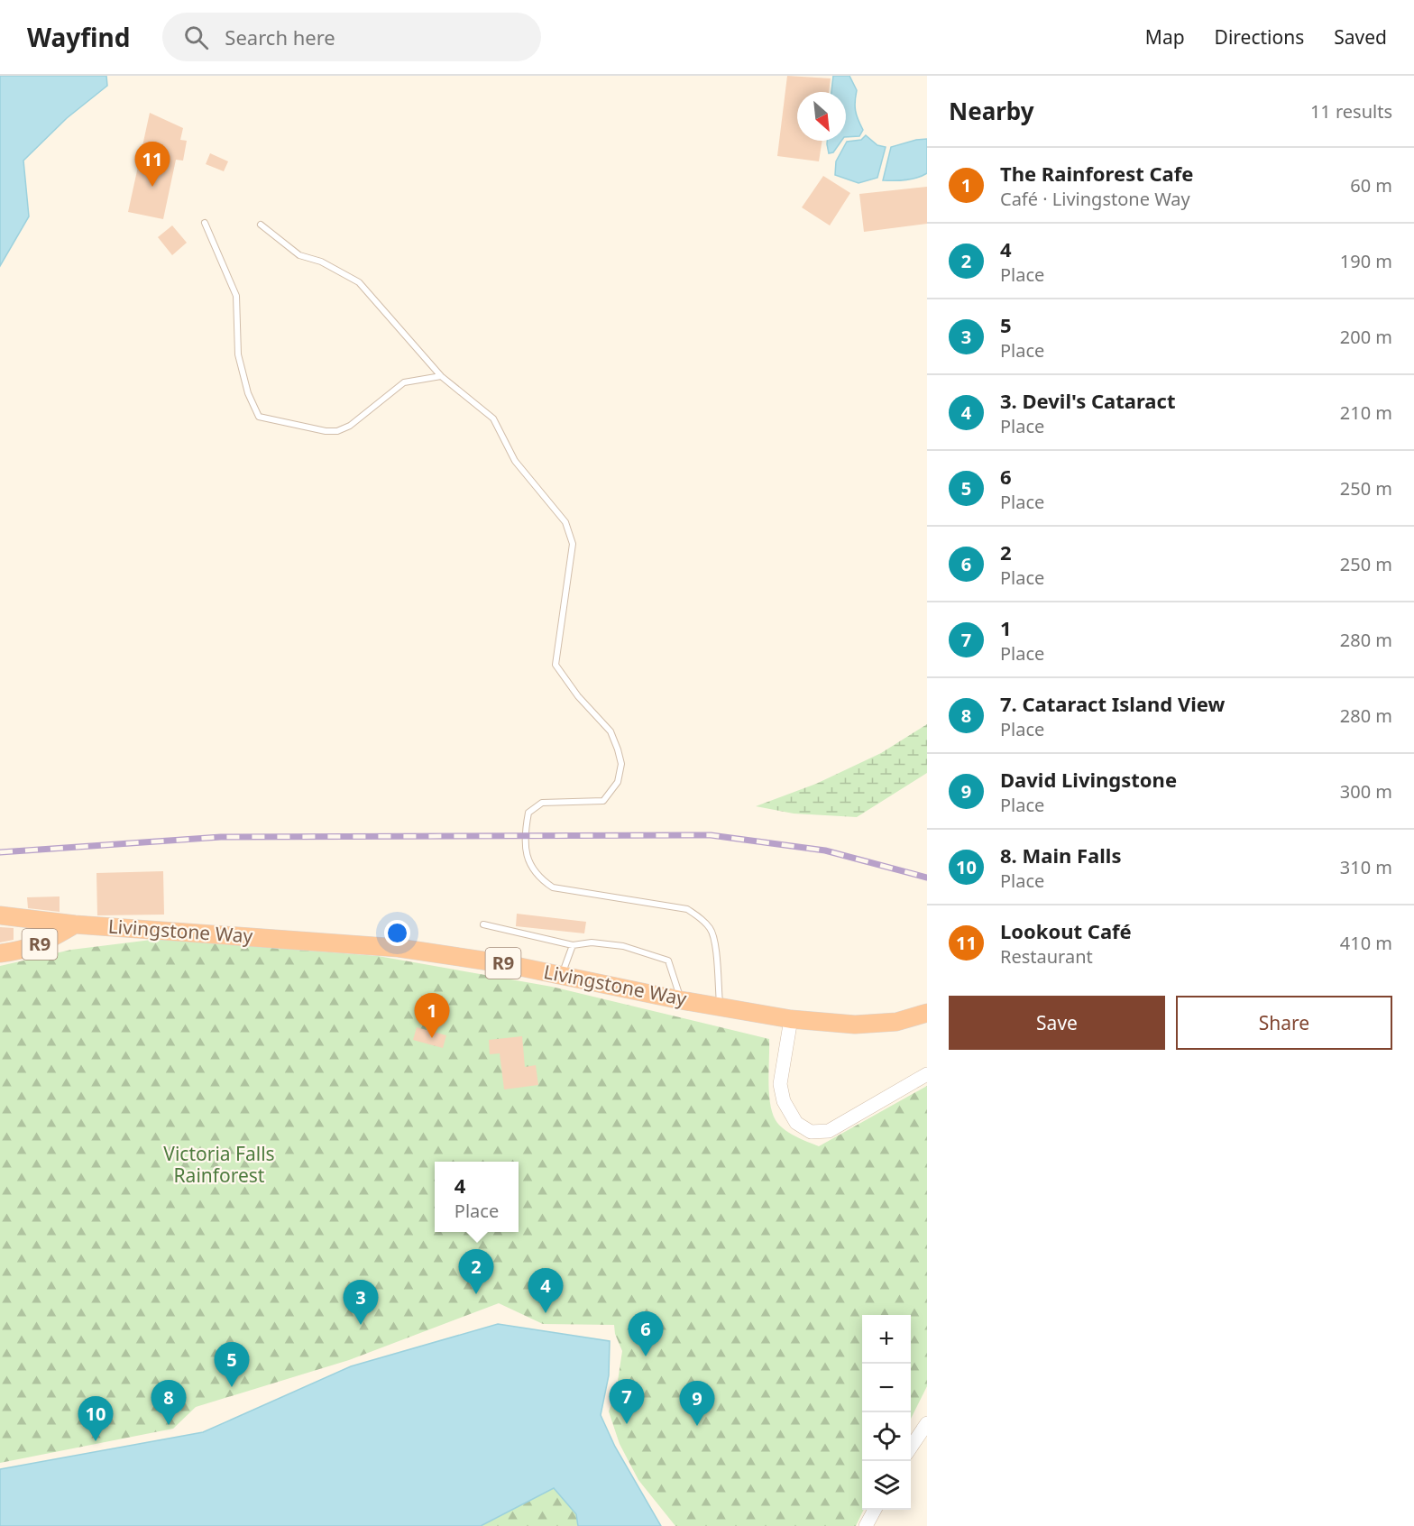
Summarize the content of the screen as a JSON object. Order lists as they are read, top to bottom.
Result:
{
  "streets": {
    "highway": ["Livingstone Way", "R9"]
  },
  "crossings": [
    ["Livingstone Way", "R9"]
  ],
  "parks": ["Victoria Falls Rainforest"],
  "north": "bottom right",
  "page": {
    "header": "Wayfind",
    "search": "Search here",
    "nav": ["Map", "Directions", "Saved"],
    "heading": ["Nearby", "11 results"],
    "pins": [
      "11",
      "1",
      "2",
      "4",
      "3",
      "6",
      "5",
      "7",
      "8",
      "9",
      "10"
    ],
    "list": [
      {
        "mark": "1",
        "name": "The Rainforest Cafe",
        "note": "Café · Livingstone Way",
        "value": "60 m"
      },
      {
        "mark": "2",
        "name": "4",
        "note": "Place",
        "value": "190 m"
      },
      {
        "mark": "3",
        "name": "5",
        "note": "Place",
        "value": "200 m"
      },
      {
        "mark": "4",
        "name": "3. Devil's Cataract",
        "note": "Place",
        "value": "210 m"
      },
      {
        "mark": "5",
        "name": "6",
        "note": "Place",
        "value": "250 m"
      },
      {
        "mark": "6",
        "name": "2",
        "note": "Place",
        "value": "250 m"
      },
      {
        "mark": "7",
        "name": "1",
        "note": "Place",
        "value": "280 m"
      },
      {
        "mark": "8",
        "name": "7. Cataract Island View",
        "note": "Place",
        "value": "280 m"
      },
      {
        "mark": "9",
        "name": "David Livingstone",
        "note": "Place",
        "value": "300 m"
      },
      {
        "mark": "10",
        "name": "8. Main Falls",
        "note": "Place",
        "value": "310 m"
      },
      {
        "mark": "11",
        "name": "Lookout Café",
        "note": "Restaurant",
        "value": "410 m"
      }
    ],
    "buttons": ["Save", "Share"],
    "popup": ["4", "Place"],
    "map_buttons": ["+", "−"]
  }
}
